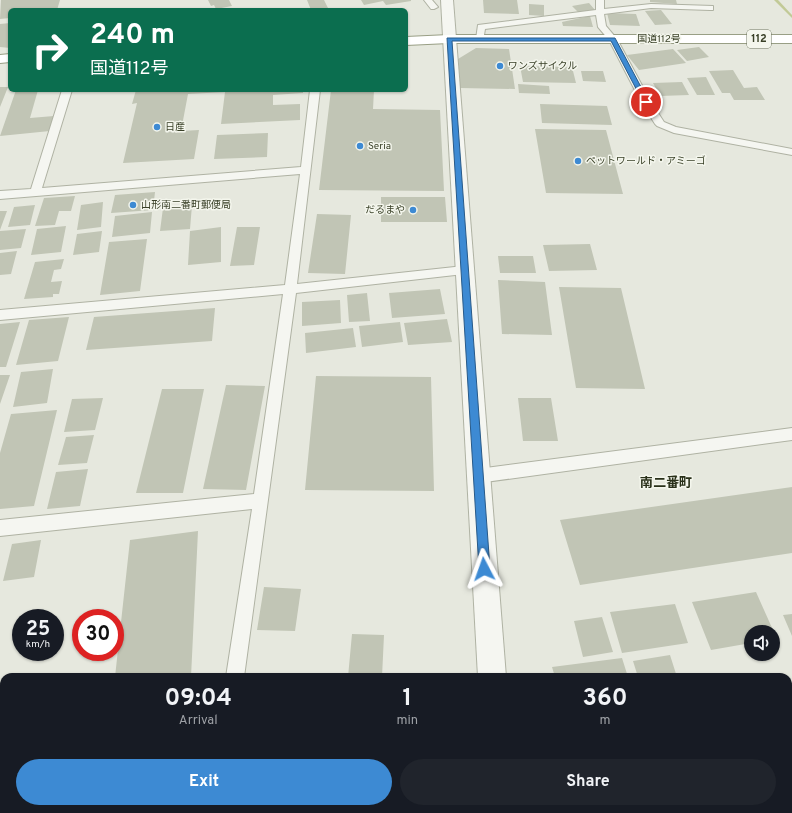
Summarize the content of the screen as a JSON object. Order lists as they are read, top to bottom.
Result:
{
  "streets": {
    "main road": ["国道112号", "112"]
  },
  "districts": ["南二番町"],
  "places": [
    "ワンズサイクル",
    "日産",
    "Seria",
    "ペットワールド・アミーゴ",
    "山形南二番町郵便局",
    "だるまや"
  ],
  "page": {
    "turn": ["240 m", "国道112号"],
    "speed": "25 km/h",
    "limit": "30",
    "eta": [
      "09:04",
      "Arrival",
      "1",
      "min",
      "360",
      "m"
    ],
    "buttons": ["Exit", "Share"]
  }
}
